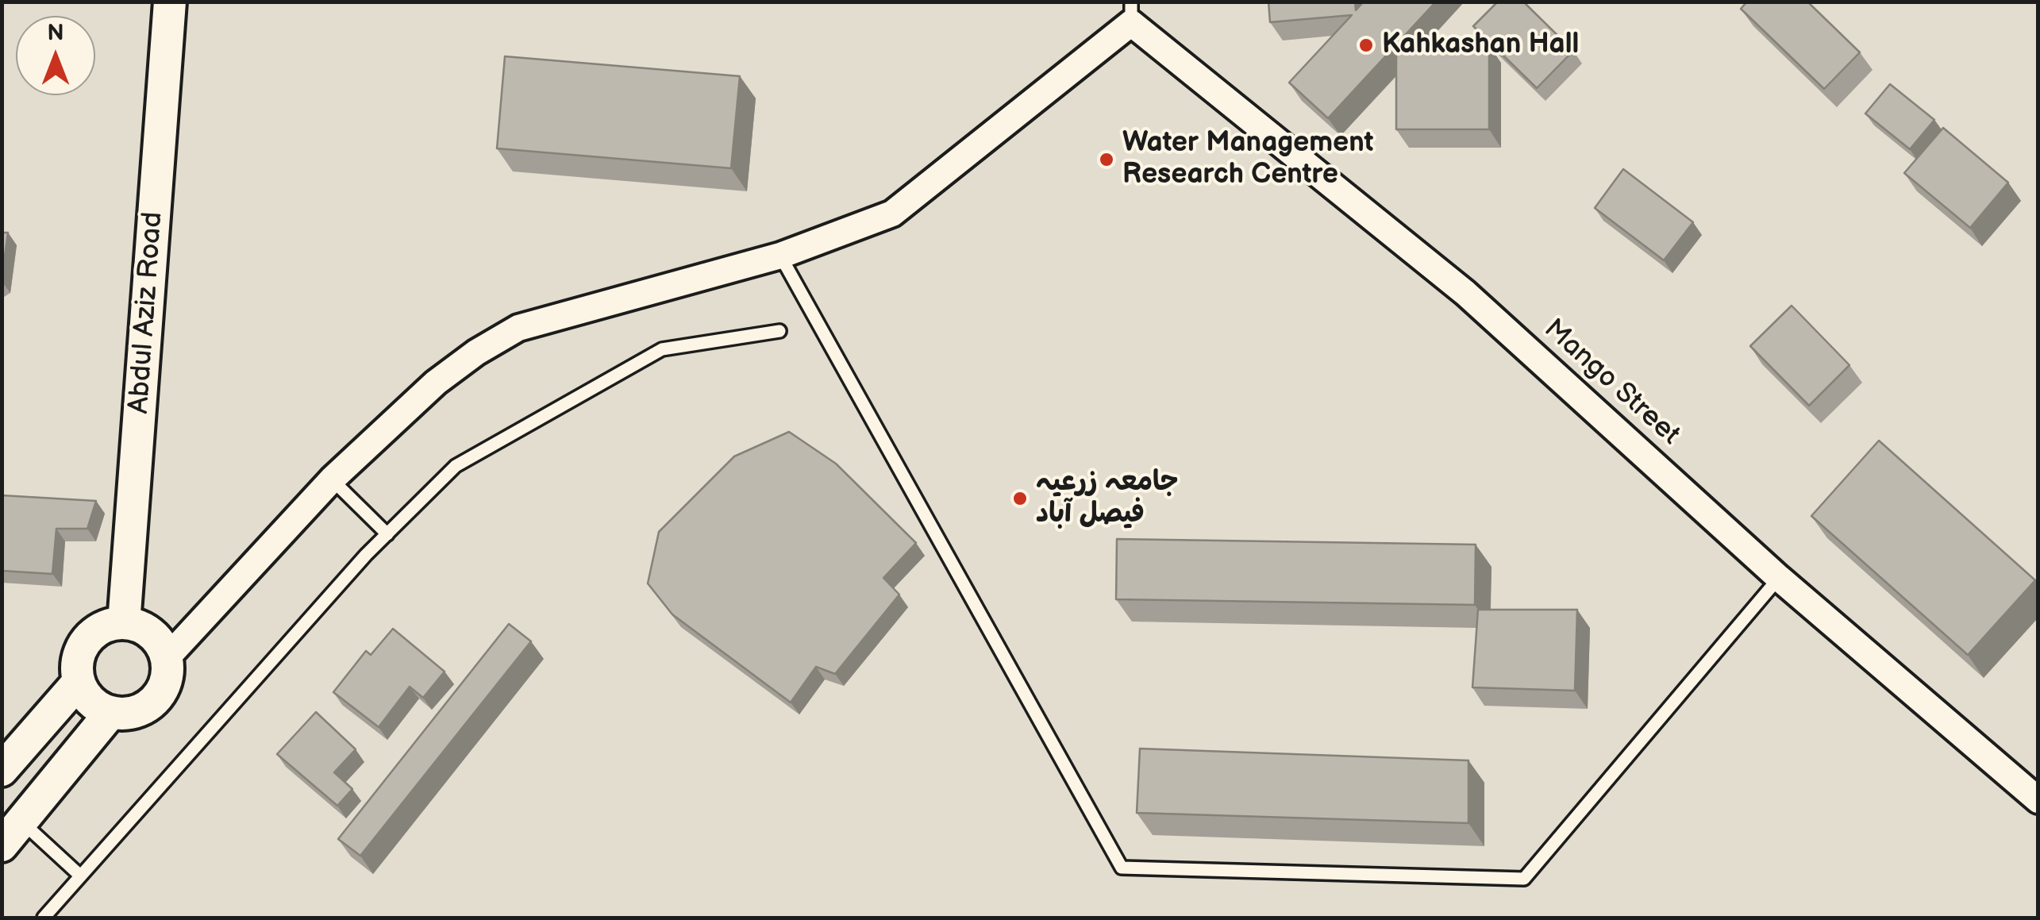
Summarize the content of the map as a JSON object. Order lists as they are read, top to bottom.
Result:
{
  "streets": {
    "street": ["Abdul Aziz Road", "Mango Street"]
  },
  "places": ["Kahkashan Hall", "Water Management Research Centre", "جامعہ زرعیہ فیصل آباد"],
  "north": "top"
}
